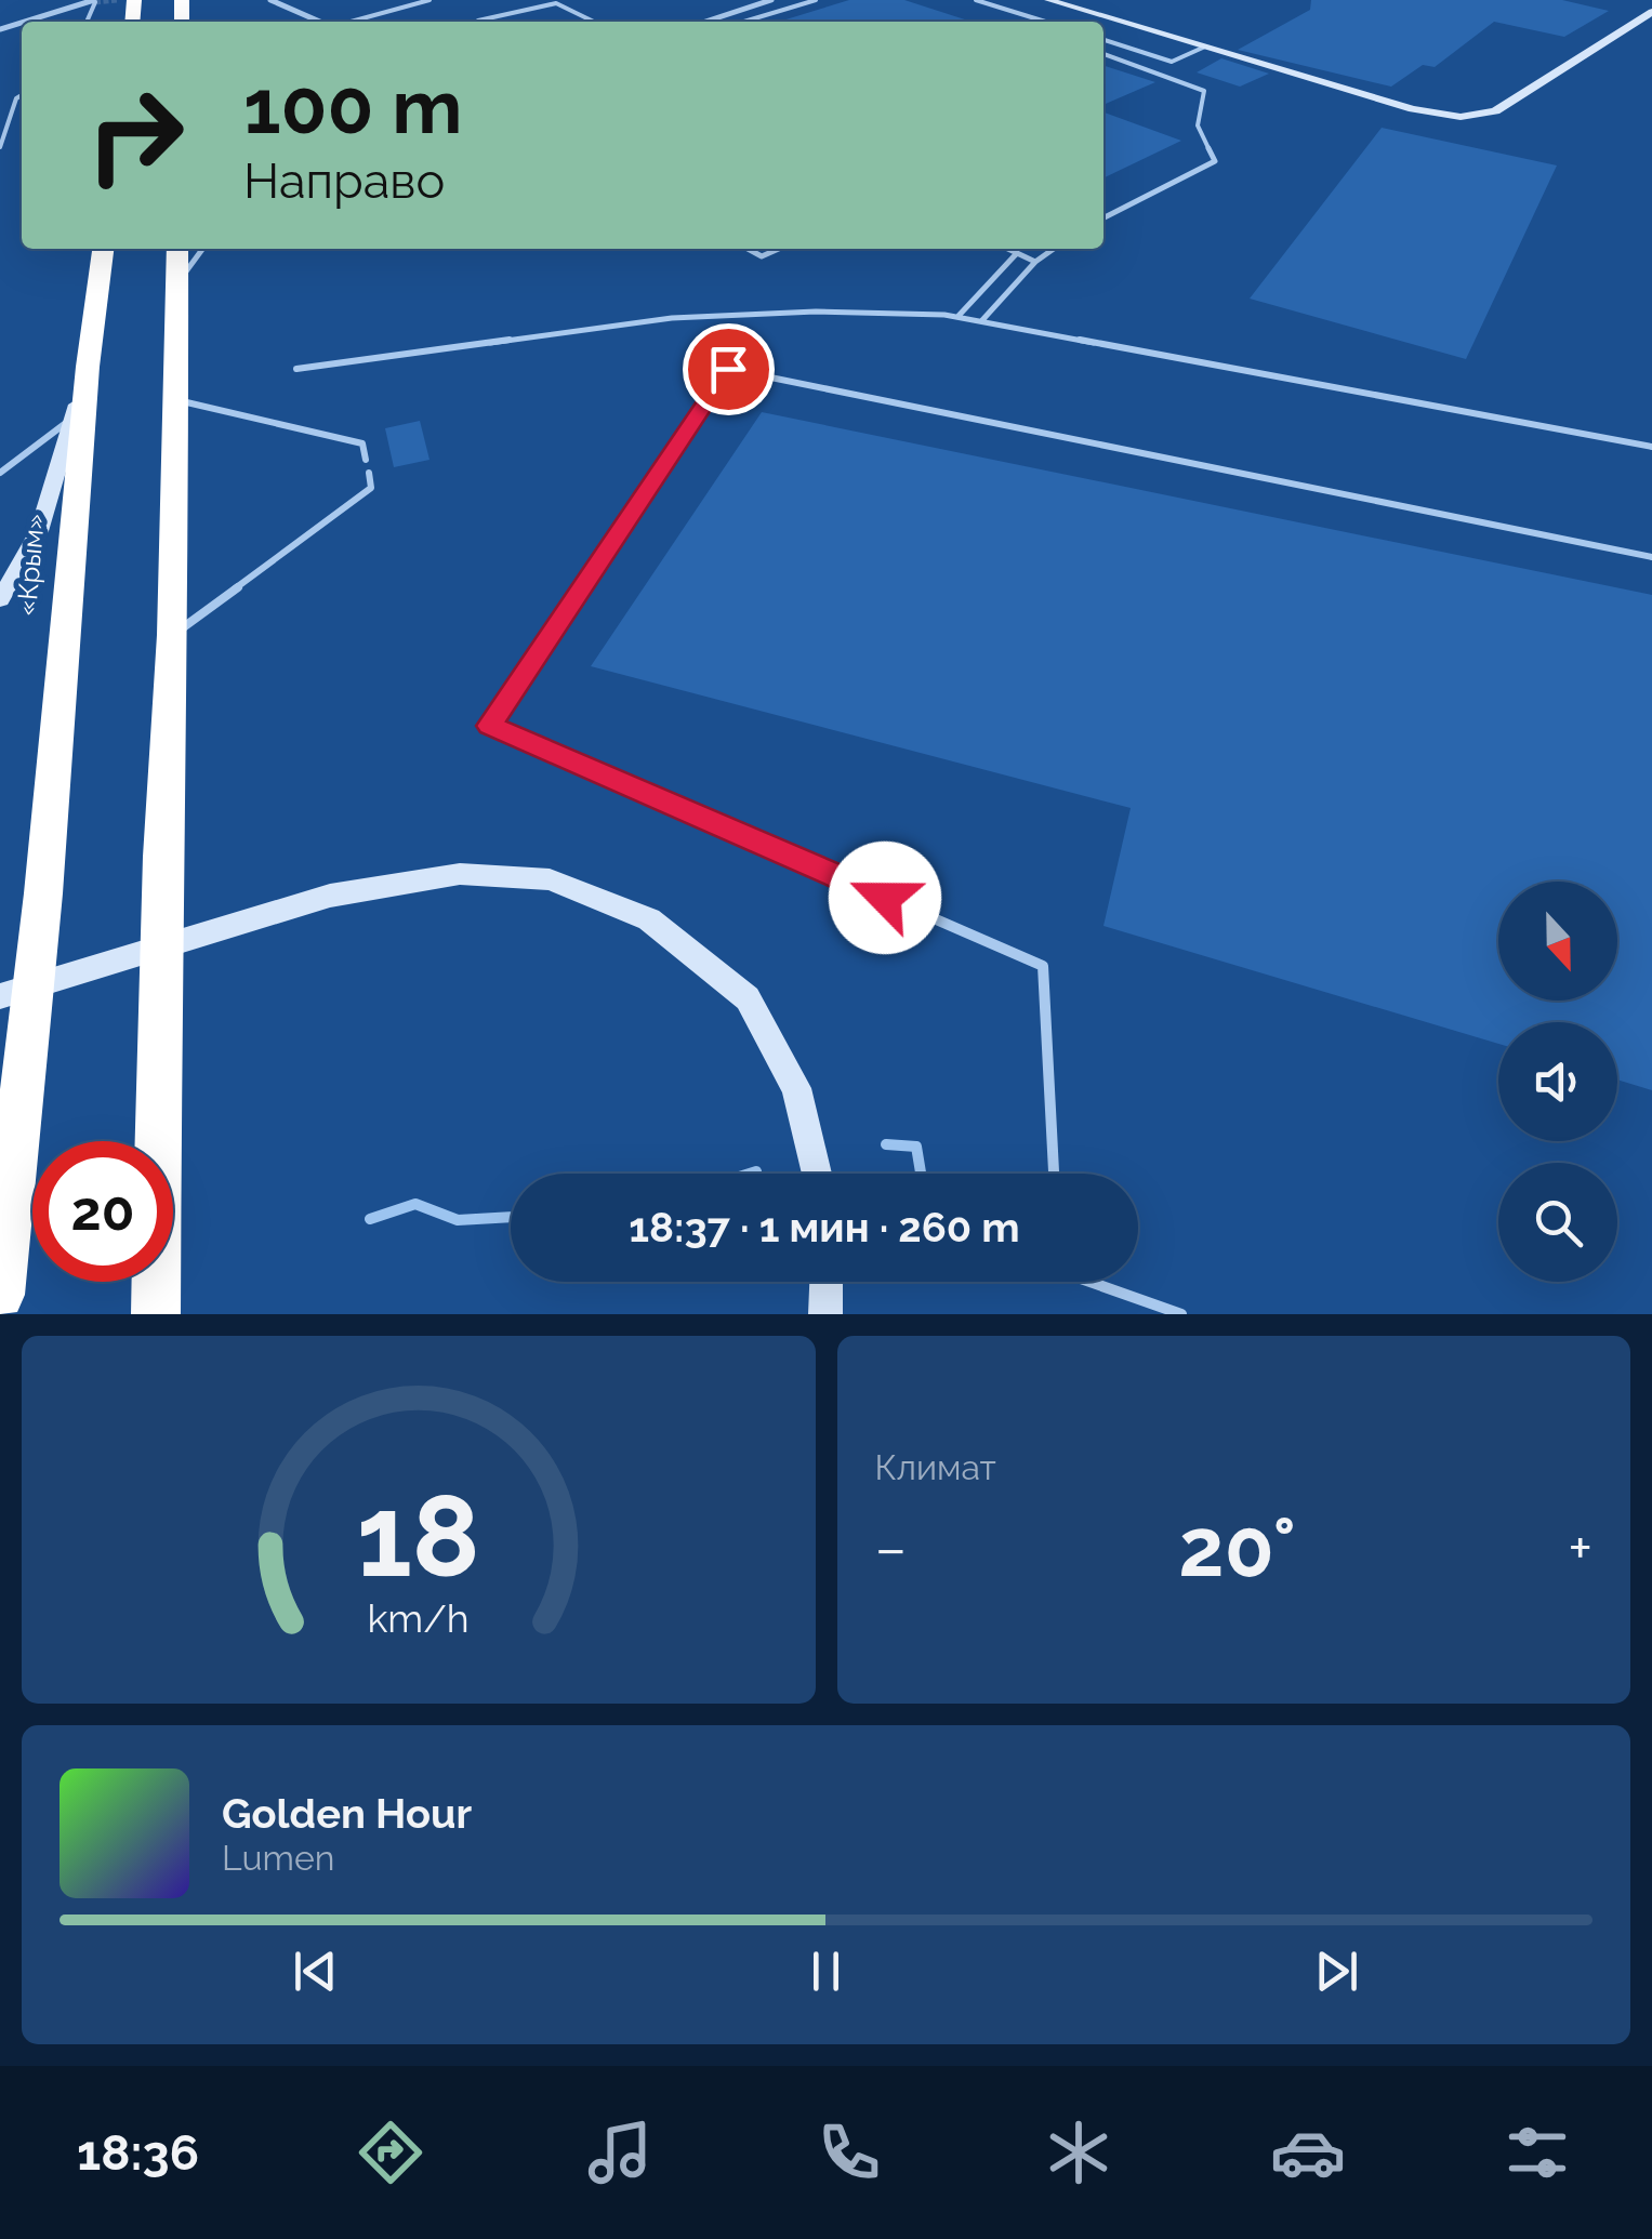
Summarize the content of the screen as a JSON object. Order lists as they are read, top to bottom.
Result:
{
  "streets": {
    "highway": ["«Крым»"]
  },
  "north": "bottom",
  "page": {
    "turn": ["100 m", "Направо"],
    "limit": "20",
    "trip": "18:37 · 1 мин · 260 m",
    "tile": "Климат",
    "heat": ["−", "20°", "+"],
    "song": ["Golden Hour", "Lumen"],
    "tabs": "18:36",
    "gauge": ["18", "km/h"]
  }
}
